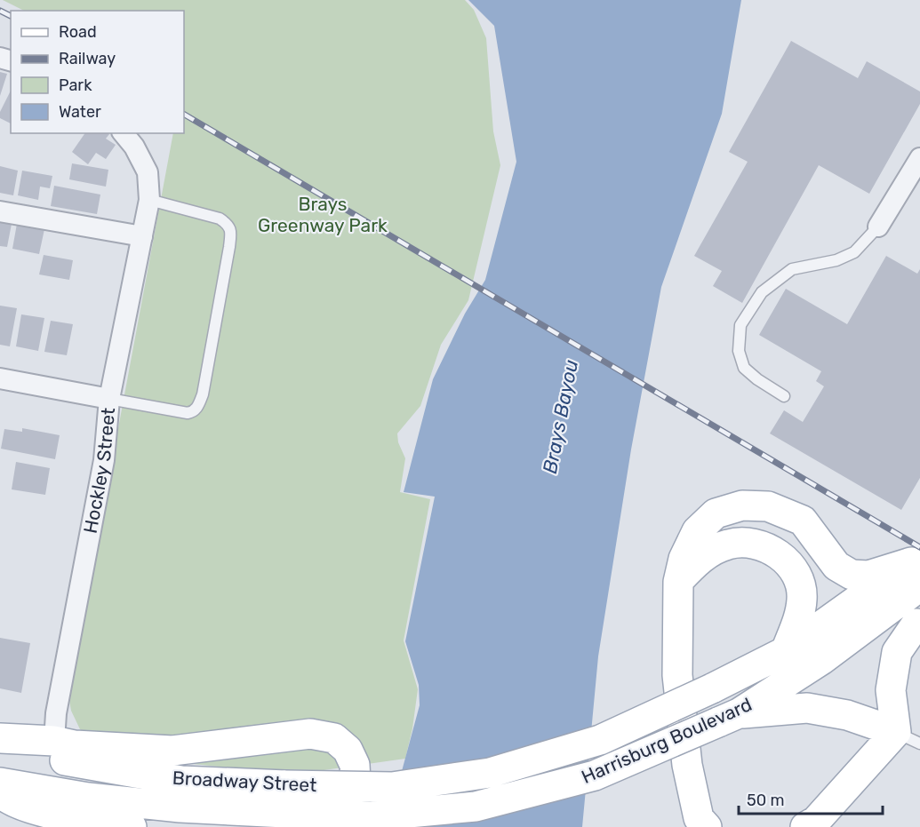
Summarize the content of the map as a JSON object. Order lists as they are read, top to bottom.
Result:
{
  "streets": {
    "main road": ["Harrisburg Boulevard", "Broadway Street"],
    "street": ["Hockley Street"]
  },
  "crossings": [
    ["Harrisburg Boulevard", "Broadway Street"]
  ],
  "water": ["Brays Bayou"],
  "parks": ["Brays Greenway Park"],
  "legend": [
    "Road",
    "Railway",
    "Park",
    "Water"
  ],
  "scale_bar": "50 m"
}
